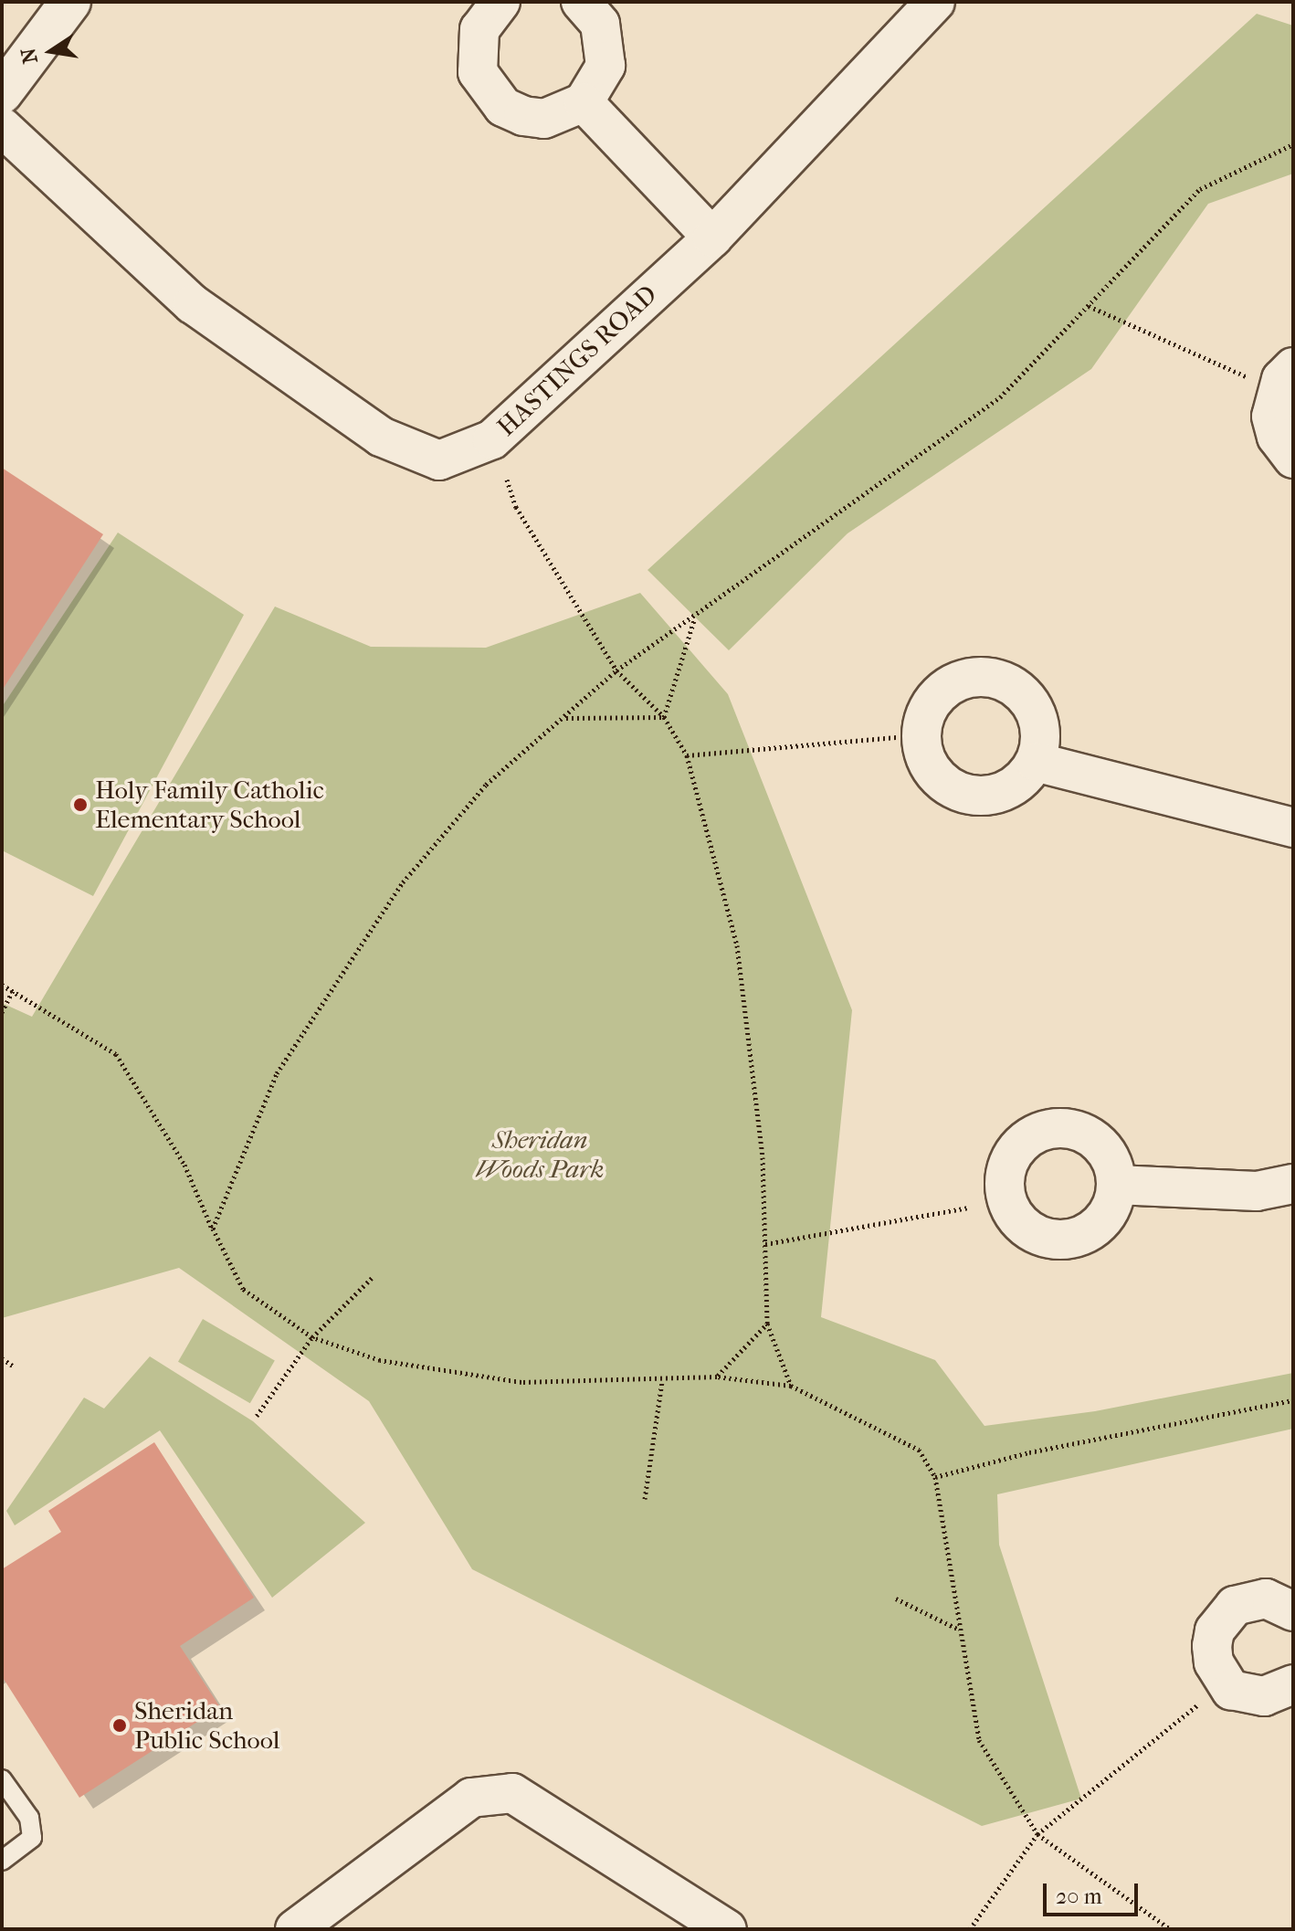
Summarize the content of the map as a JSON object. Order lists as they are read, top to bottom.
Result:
{
  "streets": {
    "street": ["HASTINGS ROAD"]
  },
  "parks": ["Sheridan Woods Park"],
  "places": ["Holy Family Catholic Elementary School", "Sheridan Public School"],
  "scale_bar": "20 m",
  "north": "left"
}
